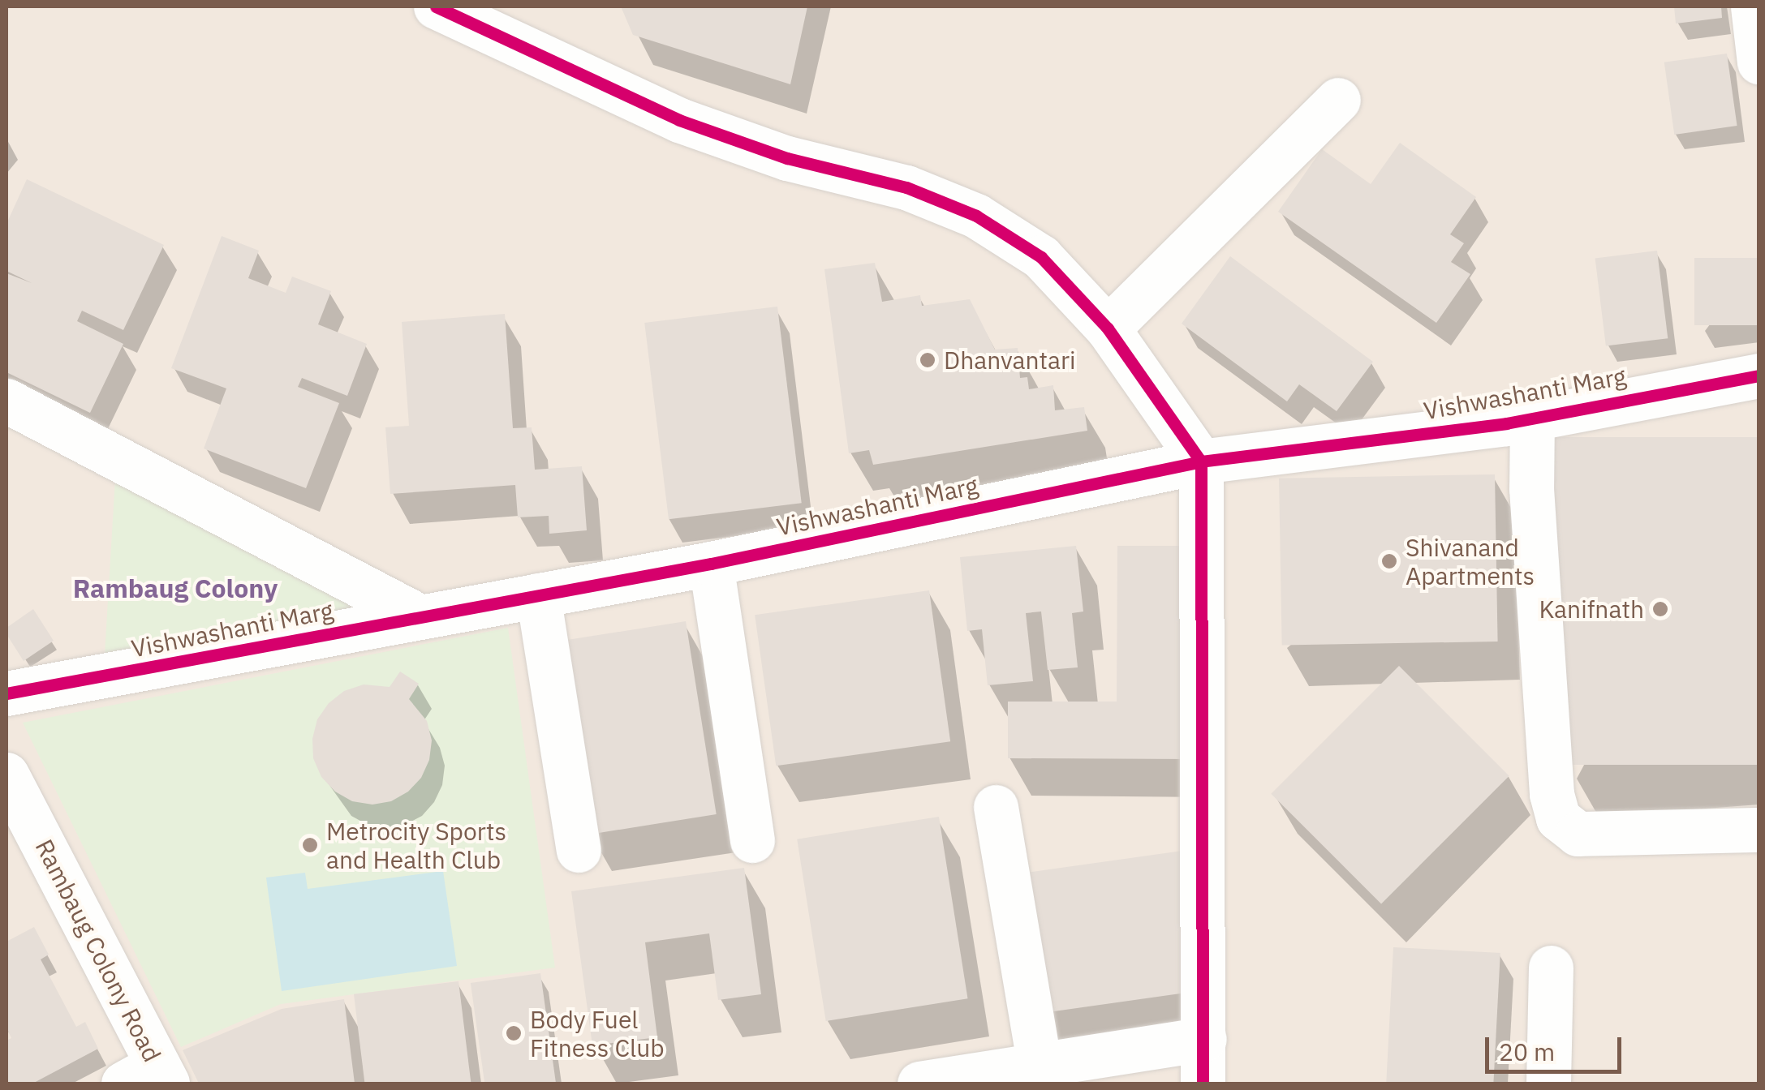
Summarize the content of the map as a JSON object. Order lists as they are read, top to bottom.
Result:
{
  "streets": {
    "street": ["Vishwashanti Marg", "Rambaug Colony Road"]
  },
  "districts": ["Rambaug Colony"],
  "places": [
    "Dhanvantari",
    "Shivanand Apartments",
    "Kanifnath",
    "Metrocity Sports and Health Club",
    "Body Fuel Fitness Club"
  ],
  "scale_bar": "20 m"
}
